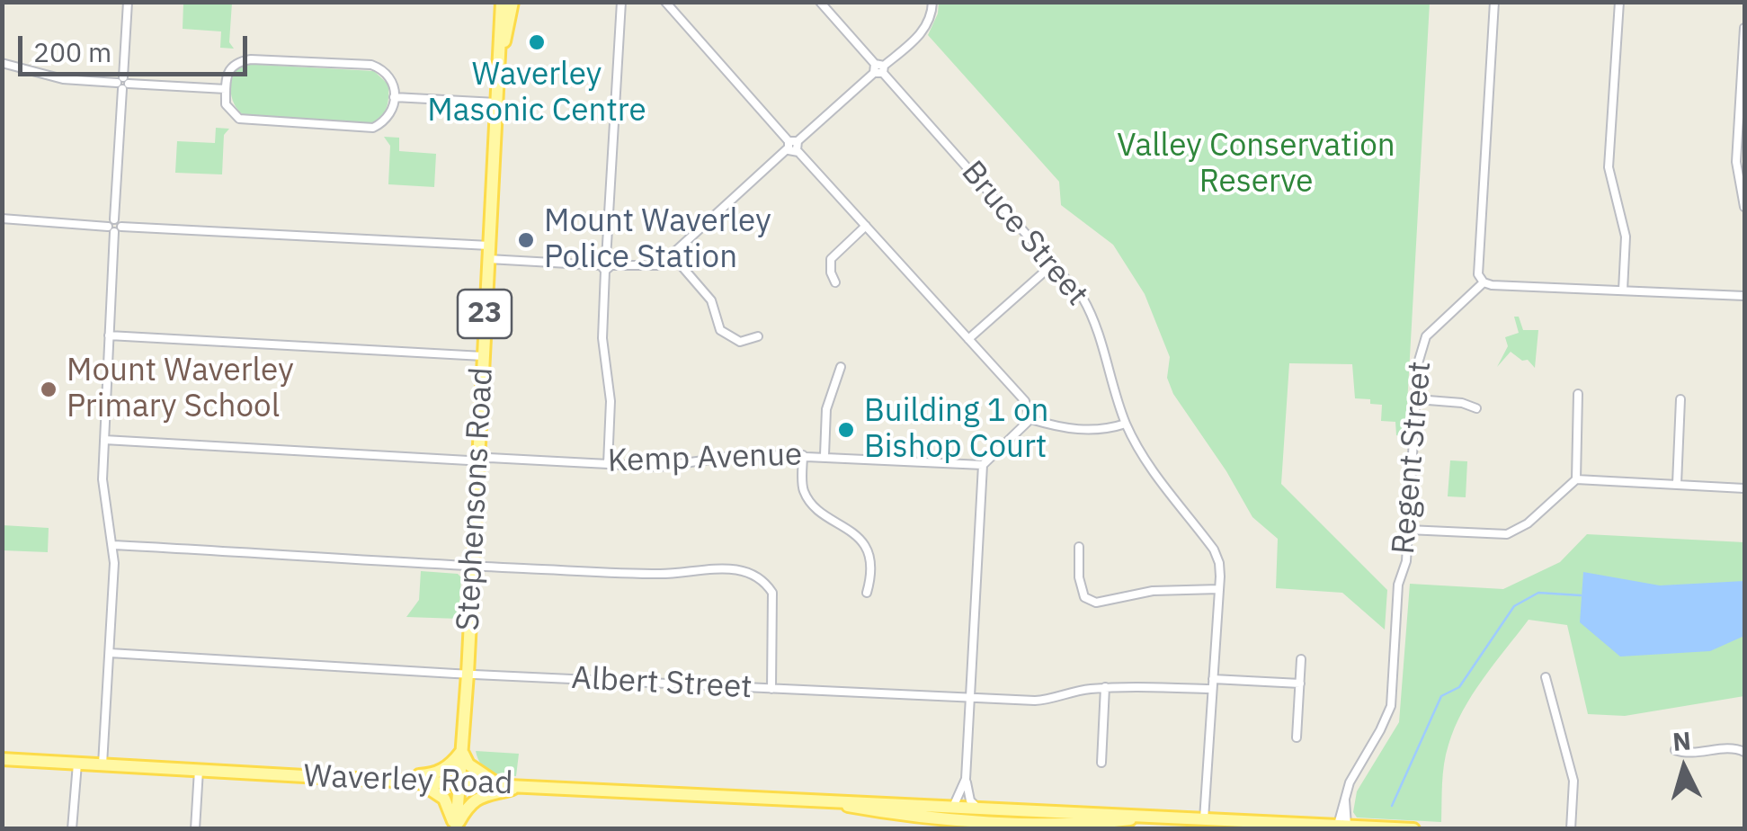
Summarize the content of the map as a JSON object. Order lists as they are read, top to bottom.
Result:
{
  "streets": {
    "main road": ["23", "Stephensons Road", "Waverley Road"],
    "street": [
      "Bruce Street",
      "Regent Street",
      "Kemp Avenue",
      "Albert Street"
    ]
  },
  "crossings": [
    ["Bruce Street", "Albert Street"],
    ["Bruce Street", "Waverley Road"],
    ["Regent Street", "Waverley Road"],
    ["Kemp Avenue", "Stephensons Road"],
    ["Stephensons Road", "Albert Street"],
    ["Stephensons Road", "Waverley Road"]
  ],
  "parks": ["Valley Conservation Reserve"],
  "places": [
    "Waverley Masonic Centre",
    "Mount Waverley Police Station",
    "Mount Waverley Primary School",
    "Building 1 on Bishop Court"
  ],
  "scale_bar": "200 m",
  "north": "top"
}
